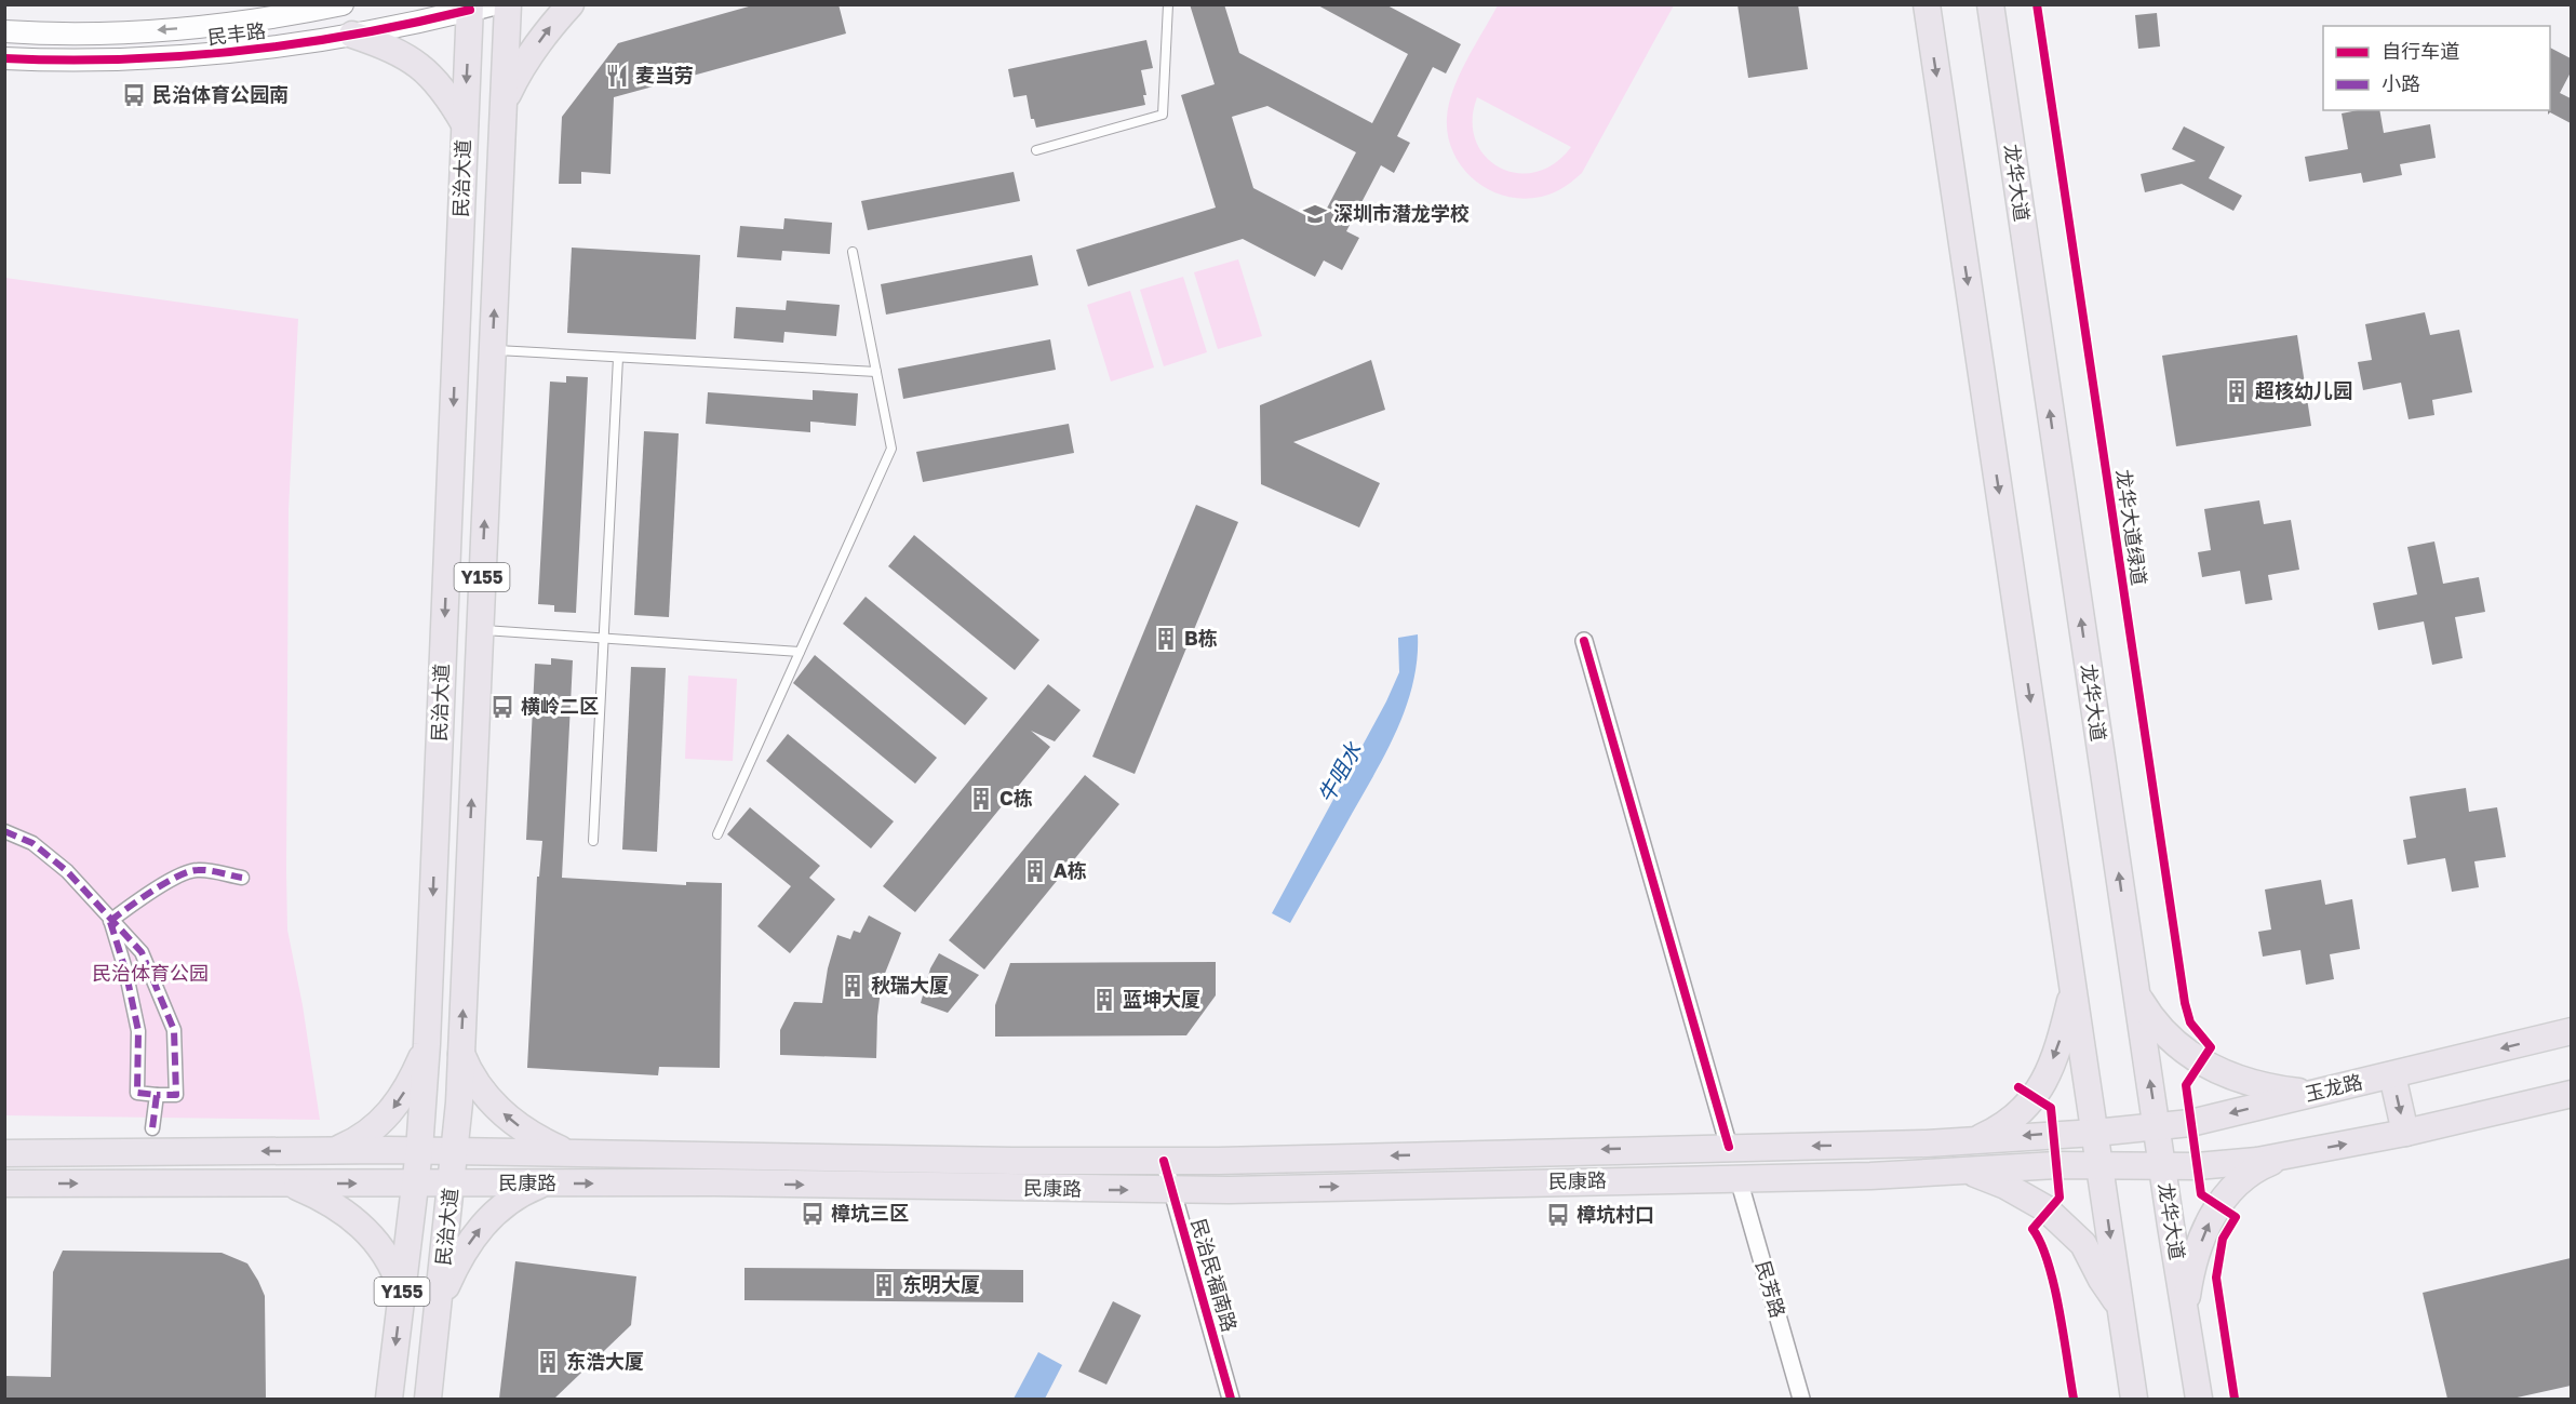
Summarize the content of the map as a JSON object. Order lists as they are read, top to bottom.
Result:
{
  "streets": {
    "main road": [
      "民治大道",
      "龙华大道",
      "Y155",
      "玉龙路",
      "民康路"
    ],
    "street": ["民丰路", "民治民福南路", "民芳路"],
    "cycle path": ["龙华大道绿道"]
  },
  "crossings": [
    ["民丰路", "民治大道"],
    ["民治大道", "民康路"],
    ["龙华大道", "玉龙路"],
    ["玉龙路", "民康路"],
    ["民康路", "民治民福南路"],
    ["民康路", "民芳路"]
  ],
  "water": ["牛咀水"],
  "parks": ["民治体育公园"],
  "places": {
    "restaurant": ["麦当劳"],
    "bus stop": [
      "民治体育公园南",
      "横岭二区",
      "樟坑三区",
      "樟坑村口"
    ],
    "school or university": ["深圳市潜龙学校"],
    "building": [
      "超核幼儿园",
      "B栋",
      "C栋",
      "A栋",
      "秋瑞大厦",
      "蓝坤大厦",
      "东明大厦",
      "东浩大厦"
    ]
  },
  "legend": ["自行车道", "小路"]
}
